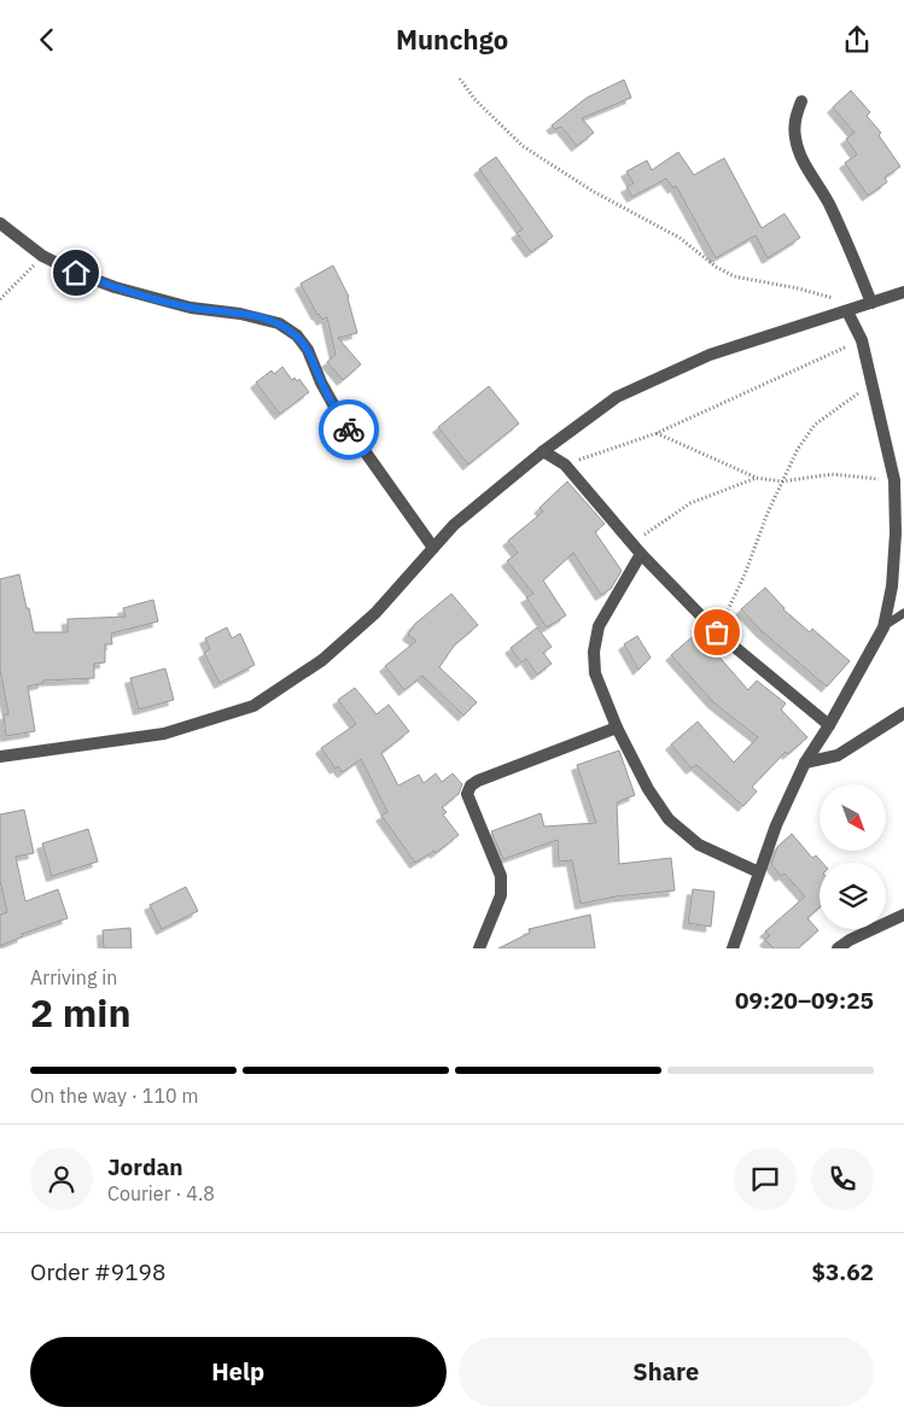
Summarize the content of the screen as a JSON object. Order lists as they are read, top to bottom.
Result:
{
  "north": "bottom right",
  "page": {
    "header": "Munchgo",
    "heading": ["2 min", "Arriving in", "09:20–09:25"],
    "panel": [
      "Jordan",
      "Courier · 4.8",
      "Order #9198",
      "$3.62"
    ],
    "bar": "On the way · 110 m",
    "buttons": ["Help", "Share"]
  }
}
